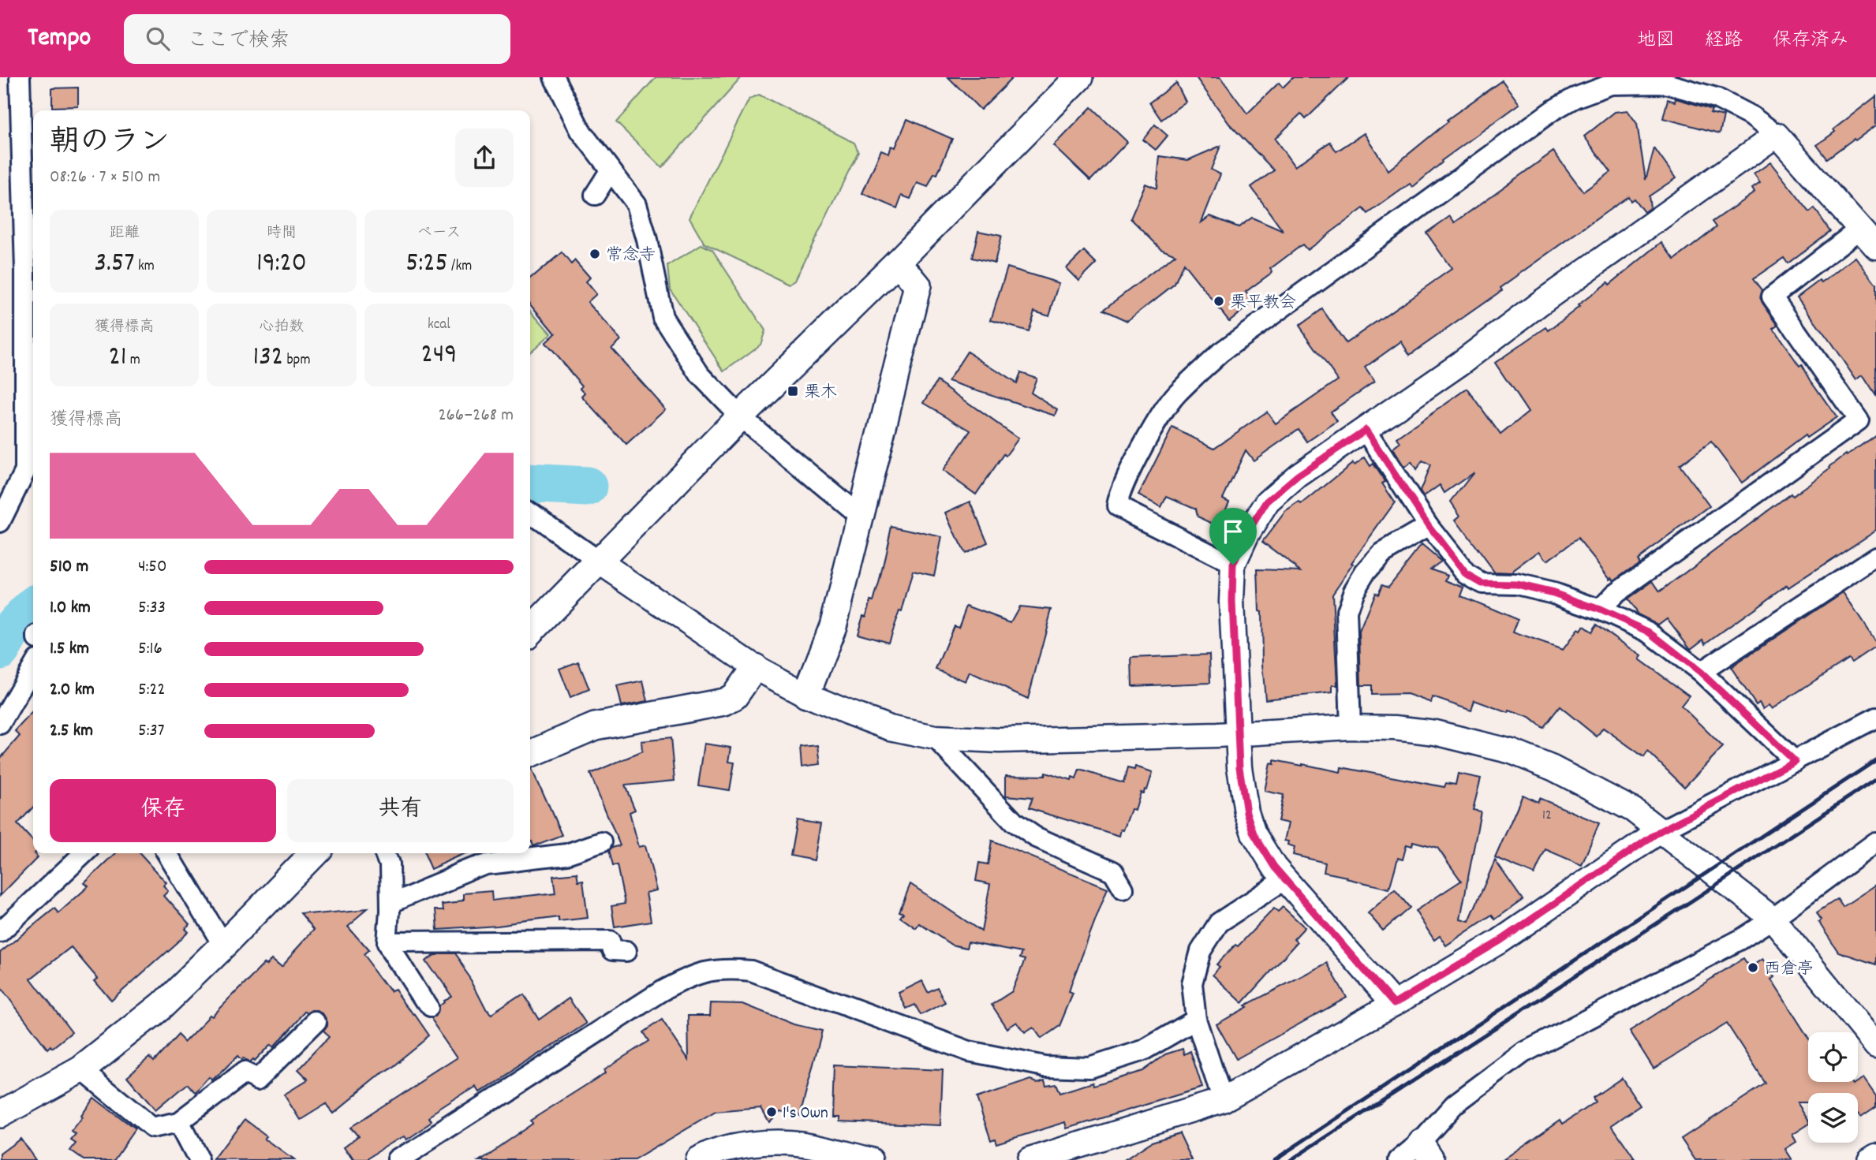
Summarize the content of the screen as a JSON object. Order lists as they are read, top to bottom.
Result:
{
  "places": {
    "other": [
      "常念寺",
      "栗平教会",
      "西倉亭",
      "1's Own"
    ],
    "transit": ["栗木"]
  },
  "house_numbers": ["12"],
  "page": {
    "header": "Tempo",
    "search": "ここで検索",
    "nav": ["地図", "経路", "保存済み"],
    "heading": ["朝のラン", "08:26 · 7 × 510 m"],
    "stats": [
      ["距離", "3.57 km"],
      ["時間", "19:20"],
      ["ペース", "5:25 /km"],
      ["獲得標高", "21 m"],
      ["心拍数", "132 bpm"],
      ["kcal", "249"]
    ],
    "chart": ["獲得標高", "266–268 m"],
    "list": [
      {
        "name": "510 m",
        "note": "4:50"
      },
      {
        "name": "1.0 km",
        "note": "5:33"
      },
      {
        "name": "1.5 km",
        "note": "5:16"
      },
      {
        "name": "2.0 km",
        "note": "5:22"
      },
      {
        "name": "2.5 km",
        "note": "5:37"
      }
    ],
    "buttons": ["保存", "共有"]
  }
}
